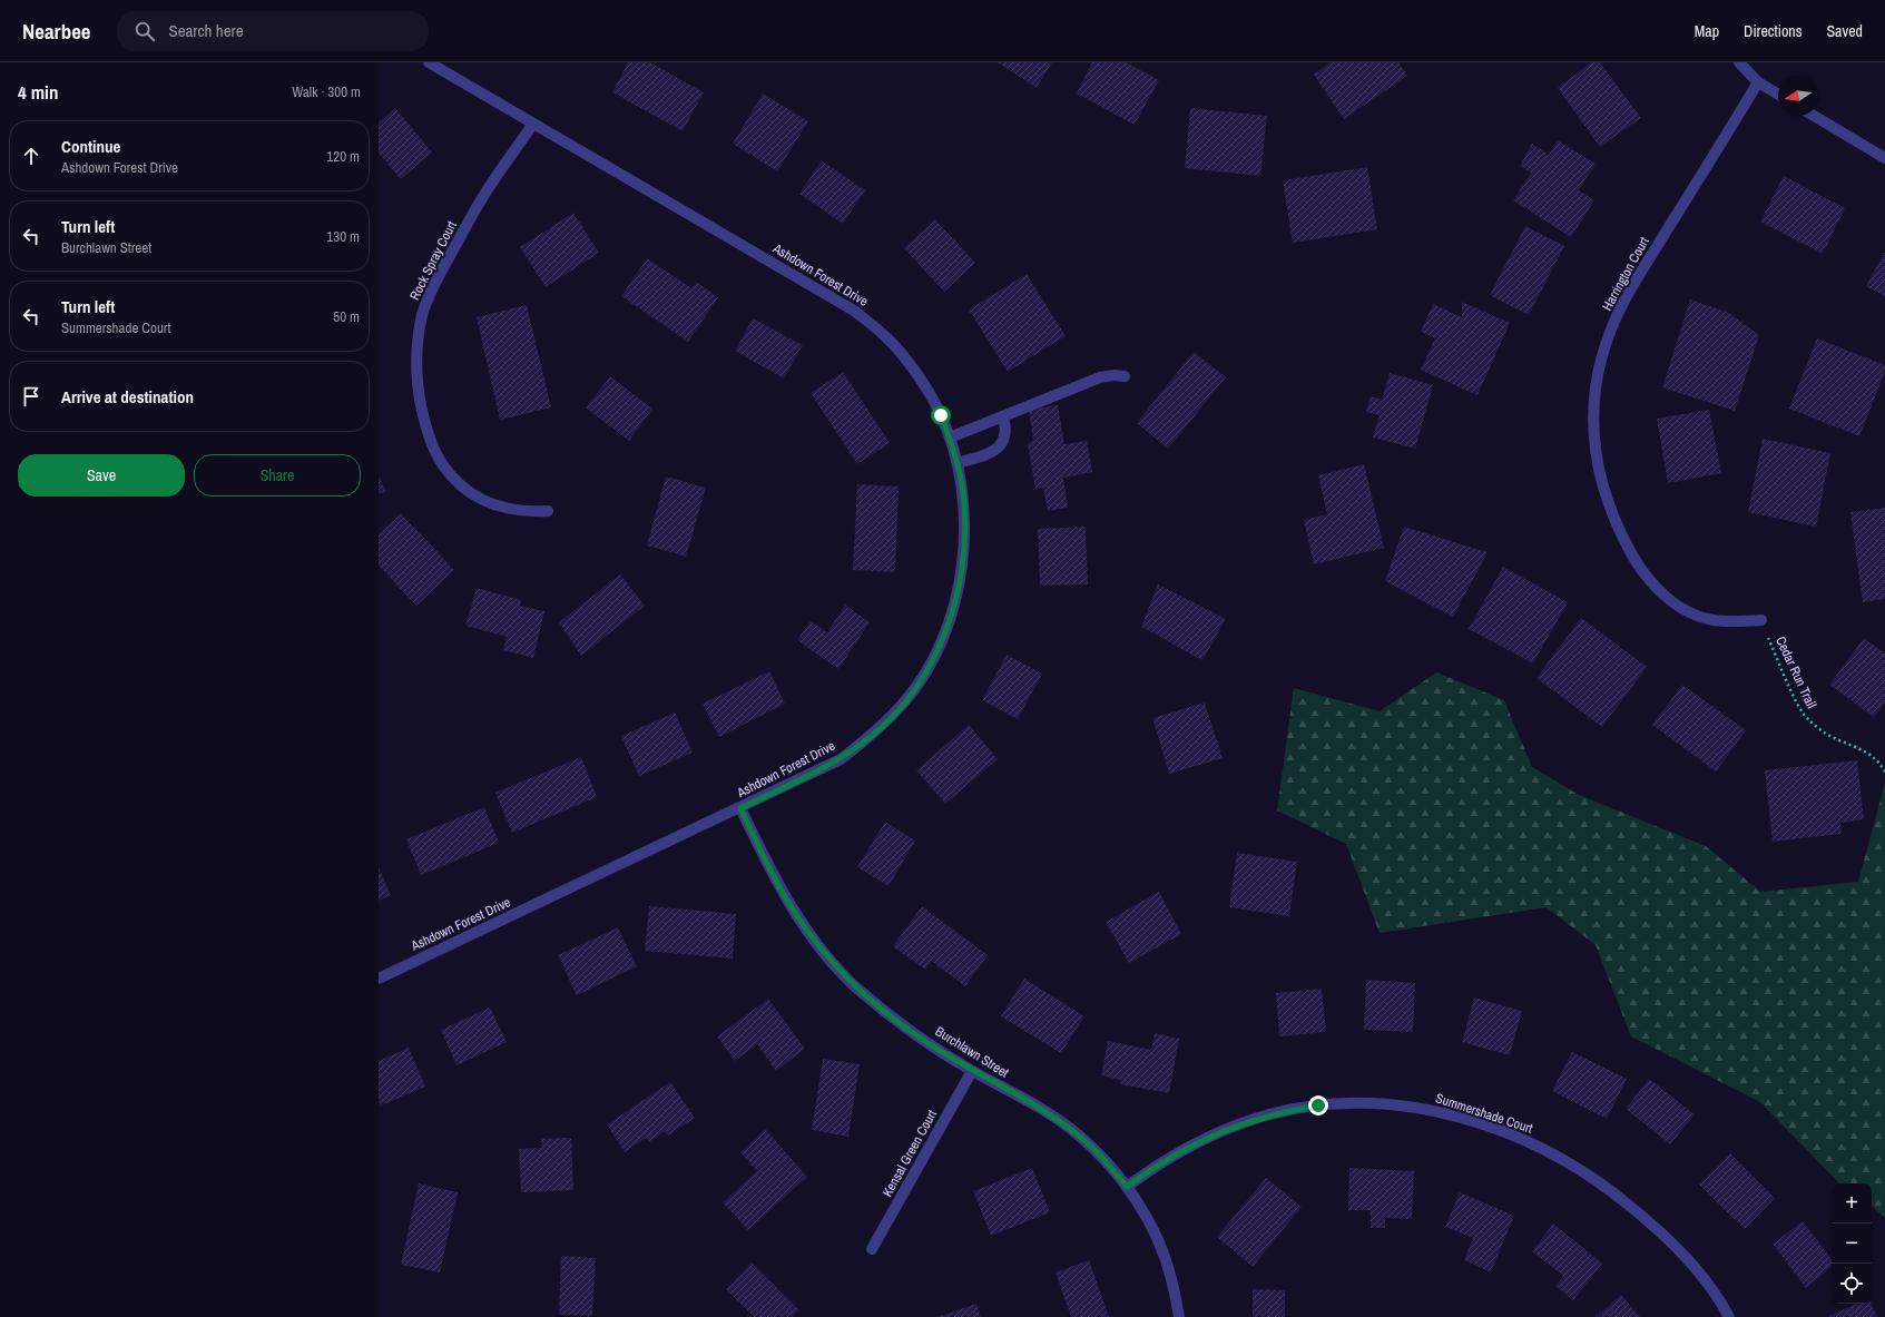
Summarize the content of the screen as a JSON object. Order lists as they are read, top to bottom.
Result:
{
  "streets": {
    "street": [
      "Rock Spray Court",
      "Harrington Court",
      "Ashdown Forest Drive",
      "Burchlawn Street",
      "Summershade Court",
      "Kensal Green Court"
    ],
    "path": ["Cedar Run Trail"]
  },
  "crossings": [
    ["Rock Spray Court", "Ashdown Forest Drive"],
    ["Harrington Court", "Cedar Run Trail"],
    ["Ashdown Forest Drive", "Burchlawn Street"],
    ["Burchlawn Street", "Summershade Court"],
    ["Burchlawn Street", "Kensal Green Court"]
  ],
  "north": "left",
  "page": {
    "header": "Nearbee",
    "search": "Search here",
    "nav": ["Map", "Directions", "Saved"],
    "heading": ["4 min", "Walk · 300 m"],
    "list": [
      ["Continue", "Ashdown Forest Drive", "120 m"],
      ["Turn left", "Burchlawn Street", "130 m"],
      ["Turn left", "Summershade Court", "50 m"],
      "Arrive at destination"
    ],
    "buttons": ["Save", "Share"],
    "map_buttons": ["+", "−"]
  }
}
